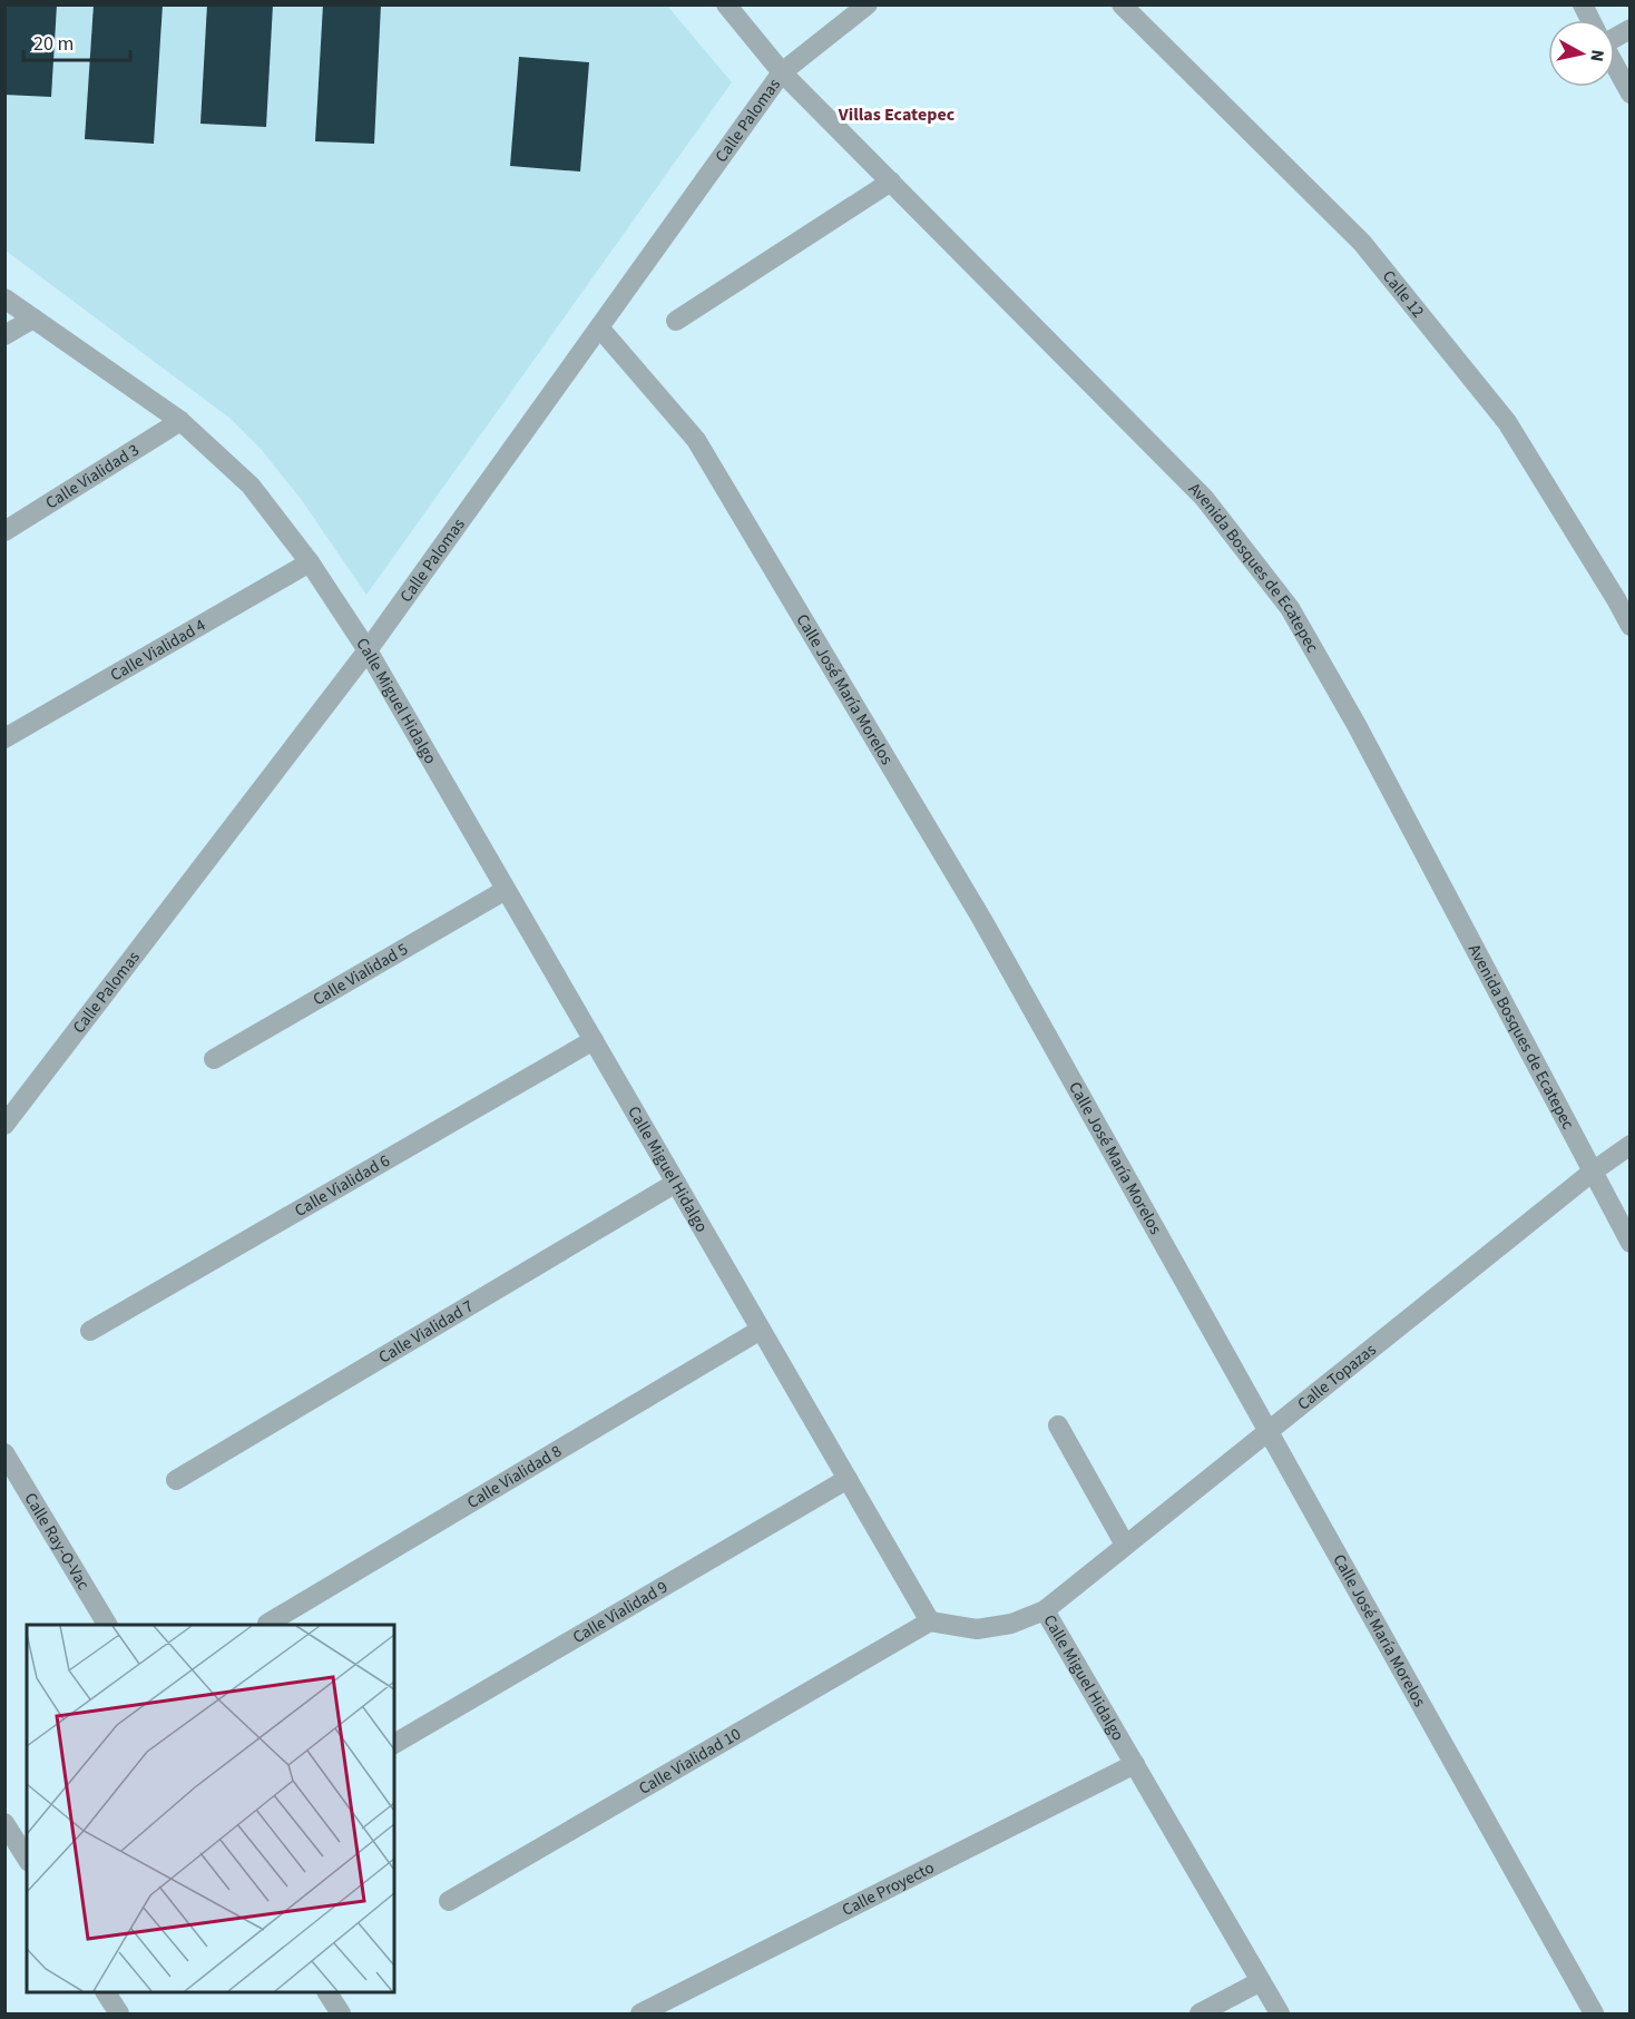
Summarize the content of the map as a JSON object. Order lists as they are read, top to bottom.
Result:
{
  "streets": {
    "street": [
      "Calle Palomas",
      "Calle 12",
      "Calle Vialidad 3",
      "Avenida Bosques de Ecatepec",
      "Calle Vialidad 4",
      "Calle José María Morelos",
      "Calle Miguel Hidalgo",
      "Calle Vialidad 5",
      "Calle Vialidad 6",
      "Calle Vialidad 7",
      "Calle Topazas",
      "Calle Vialidad 8",
      "Calle Ray-O-Vac",
      "Calle Vialidad 9",
      "Calle Vialidad 10",
      "Calle Proyecto"
    ]
  },
  "crossings": [
    ["Calle Palomas", "Avenida Bosques de Ecatepec"],
    ["Calle Palomas", "Calle José María Morelos"],
    ["Calle Palomas", "Calle Miguel Hidalgo"],
    ["Calle Vialidad 3", "Calle Miguel Hidalgo"],
    ["Avenida Bosques de Ecatepec", "Calle Topazas"],
    ["Calle Vialidad 4", "Calle Miguel Hidalgo"],
    ["Calle José María Morelos", "Calle Topazas"],
    ["Calle Miguel Hidalgo", "Calle Vialidad 5"],
    ["Calle Miguel Hidalgo", "Calle Vialidad 6"],
    ["Calle Miguel Hidalgo", "Calle Vialidad 7"],
    ["Calle Miguel Hidalgo", "Calle Topazas"],
    ["Calle Miguel Hidalgo", "Calle Vialidad 8"],
    ["Calle Miguel Hidalgo", "Calle Vialidad 9"],
    ["Calle Miguel Hidalgo", "Calle Vialidad 10"],
    ["Calle Miguel Hidalgo", "Calle Proyecto"]
  ],
  "districts": ["Villas Ecatepec"],
  "scale_bar": "20 m",
  "north": "right"
}
